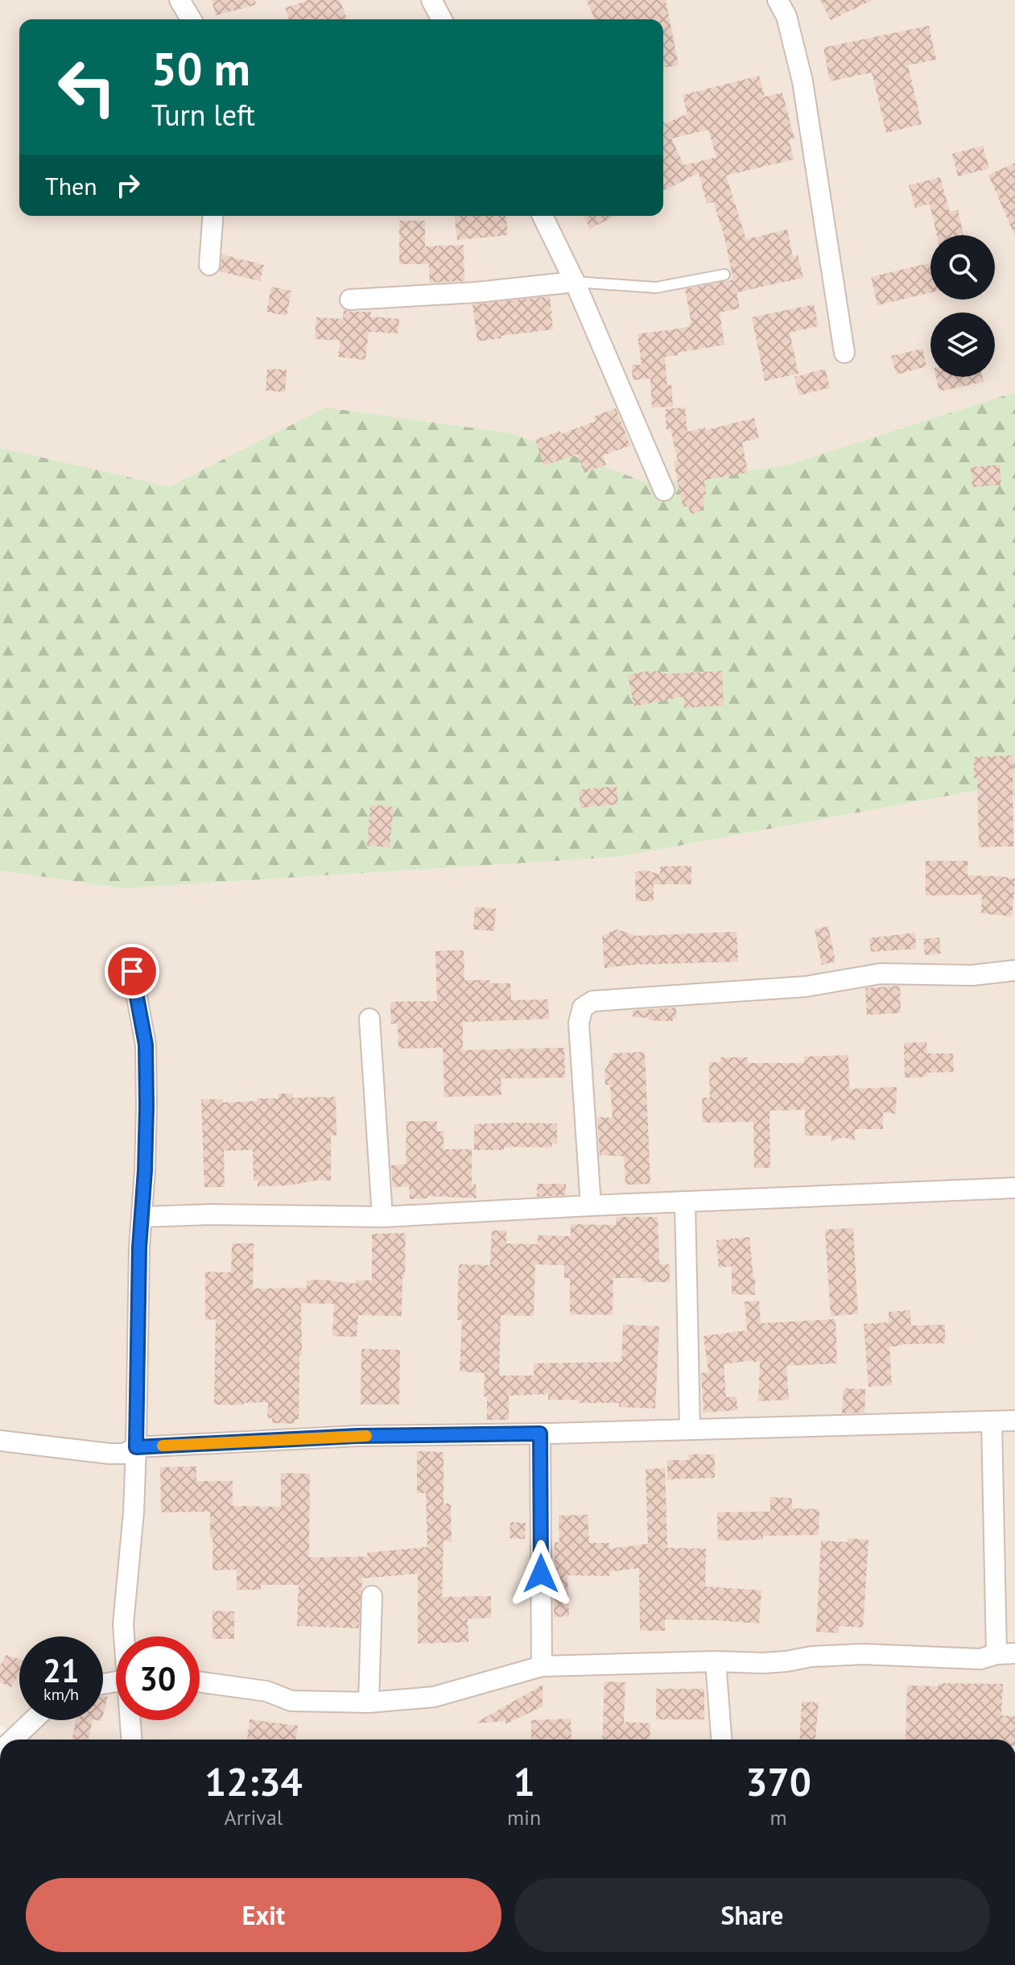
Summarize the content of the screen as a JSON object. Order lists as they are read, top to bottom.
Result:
{
  "page": {
    "turn": ["50 m", "Turn left"],
    "then": "Then",
    "speed": "21 km/h",
    "limit": "30",
    "eta": [
      "12:34",
      "Arrival",
      "1",
      "min",
      "370",
      "m"
    ],
    "buttons": ["Exit", "Share"]
  }
}
